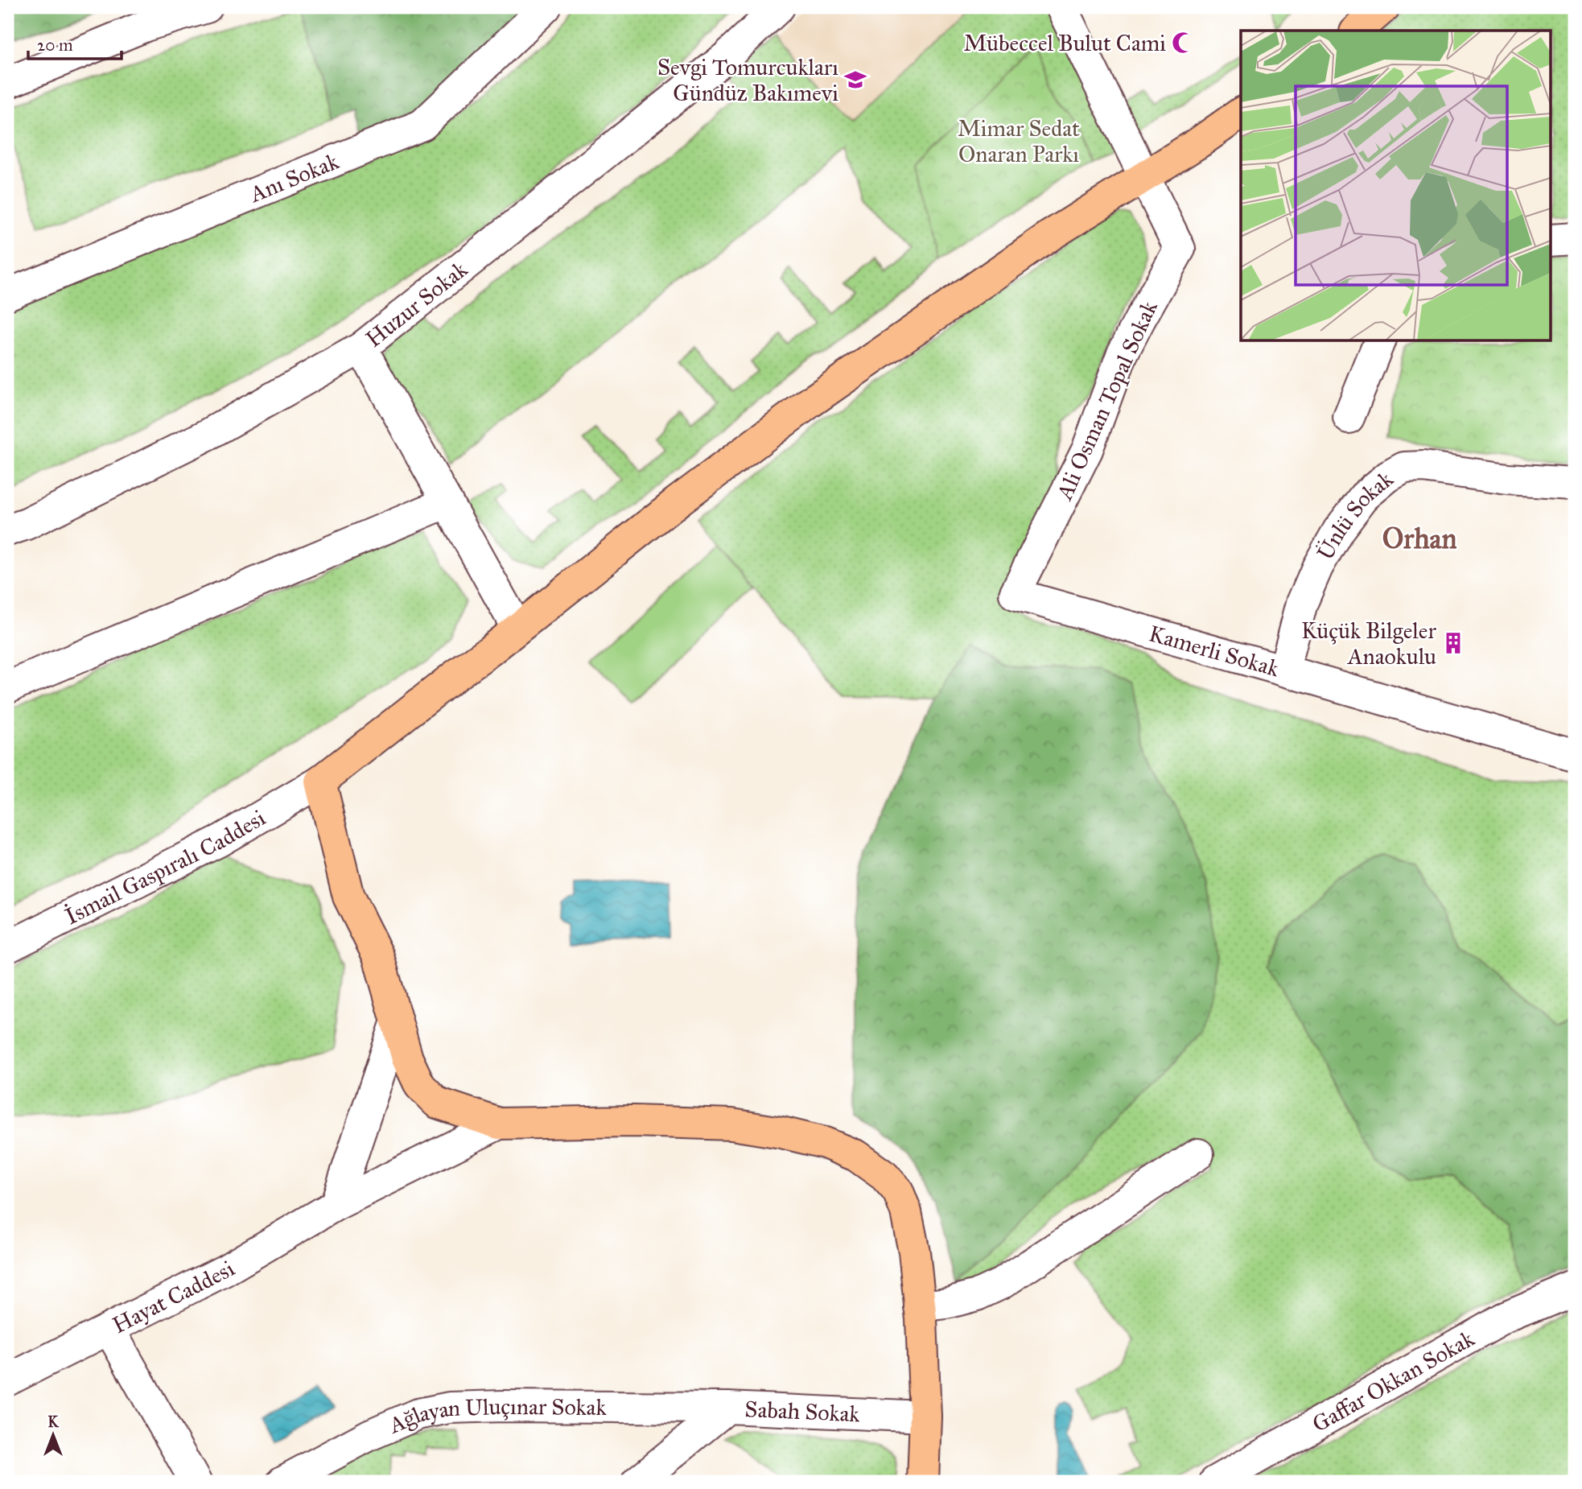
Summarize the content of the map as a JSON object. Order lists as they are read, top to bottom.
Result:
{
  "streets": {
    "street": [
      "Anı Sokak",
      "Huzur Sokak",
      "Ali Osman Topal Sokak",
      "Ünlü Sokak",
      "Kamerli Sokak",
      "İsmail Gaspıralı Caddesi",
      "Hayat Caddesi",
      "Gaffar Okkan Sokak",
      "Sabah Sokak",
      "Ağlayan Uluçınar Sokak"
    ]
  },
  "crossings": [
    ["Ali Osman Topal Sokak", "Kamerli Sokak"],
    ["Ünlü Sokak", "Kamerli Sokak"],
    ["Sabah Sokak", "Ağlayan Uluçınar Sokak"]
  ],
  "districts": ["Orhan"],
  "parks": ["Mimar Sedat Onaran Parkı"],
  "places": {
    "mosque": ["Mübeccel Bulut Cami"],
    "school or university": ["Sevgi Tomurcukları Gündüz Bakımevi"],
    "building": ["Küçük Bilgeler Anaokulu"]
  },
  "scale_bar": "20 m",
  "north": "top"
}
